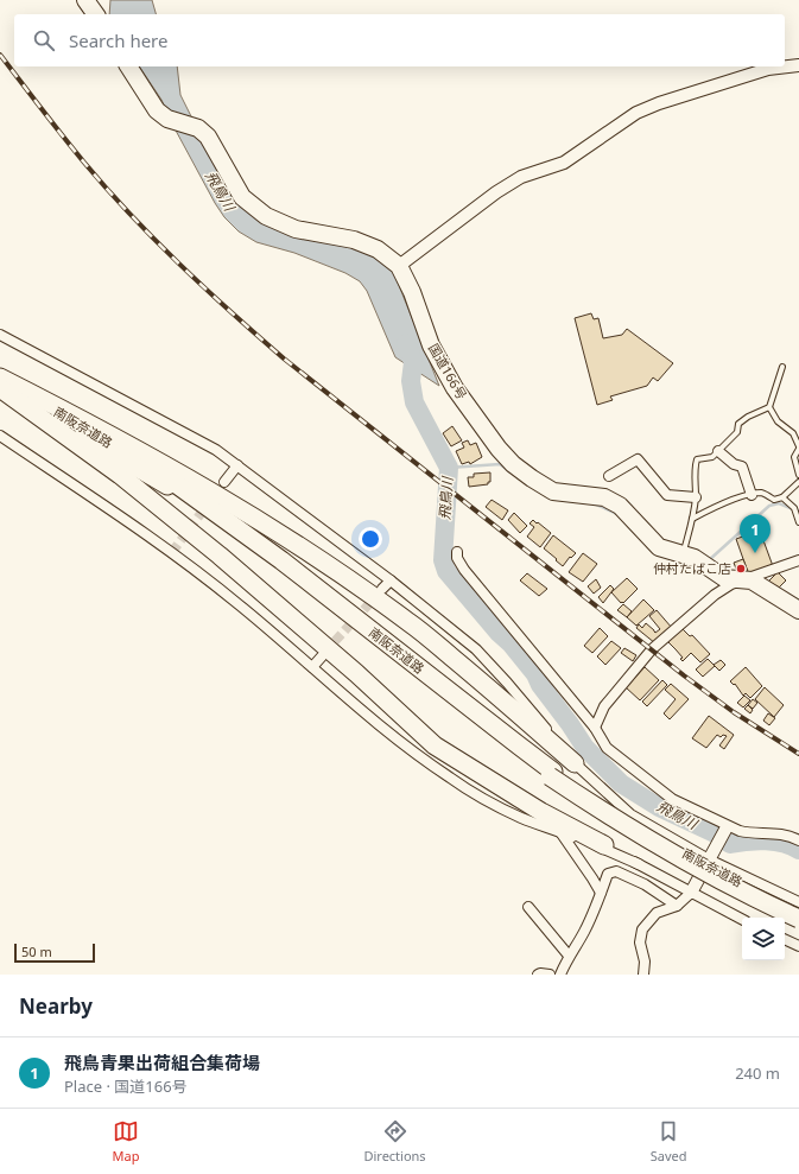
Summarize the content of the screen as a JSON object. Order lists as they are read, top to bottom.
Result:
{
  "streets": {
    "highway": ["国道166号", "南阪奈道路"]
  },
  "water": ["飛鳥川"],
  "places": ["仲村たばこ店"],
  "scale_bar": "50 m",
  "page": {
    "search": "Search here",
    "pins": "1",
    "scale": "50 m",
    "heading": "Nearby",
    "list": [
      {
        "mark": "1",
        "name": "飛鳥青果出荷組合集荷場",
        "note": "Place · 国道166号",
        "value": "240 m"
      }
    ],
    "nav": ["Map", "Directions", "Saved"]
  }
}
